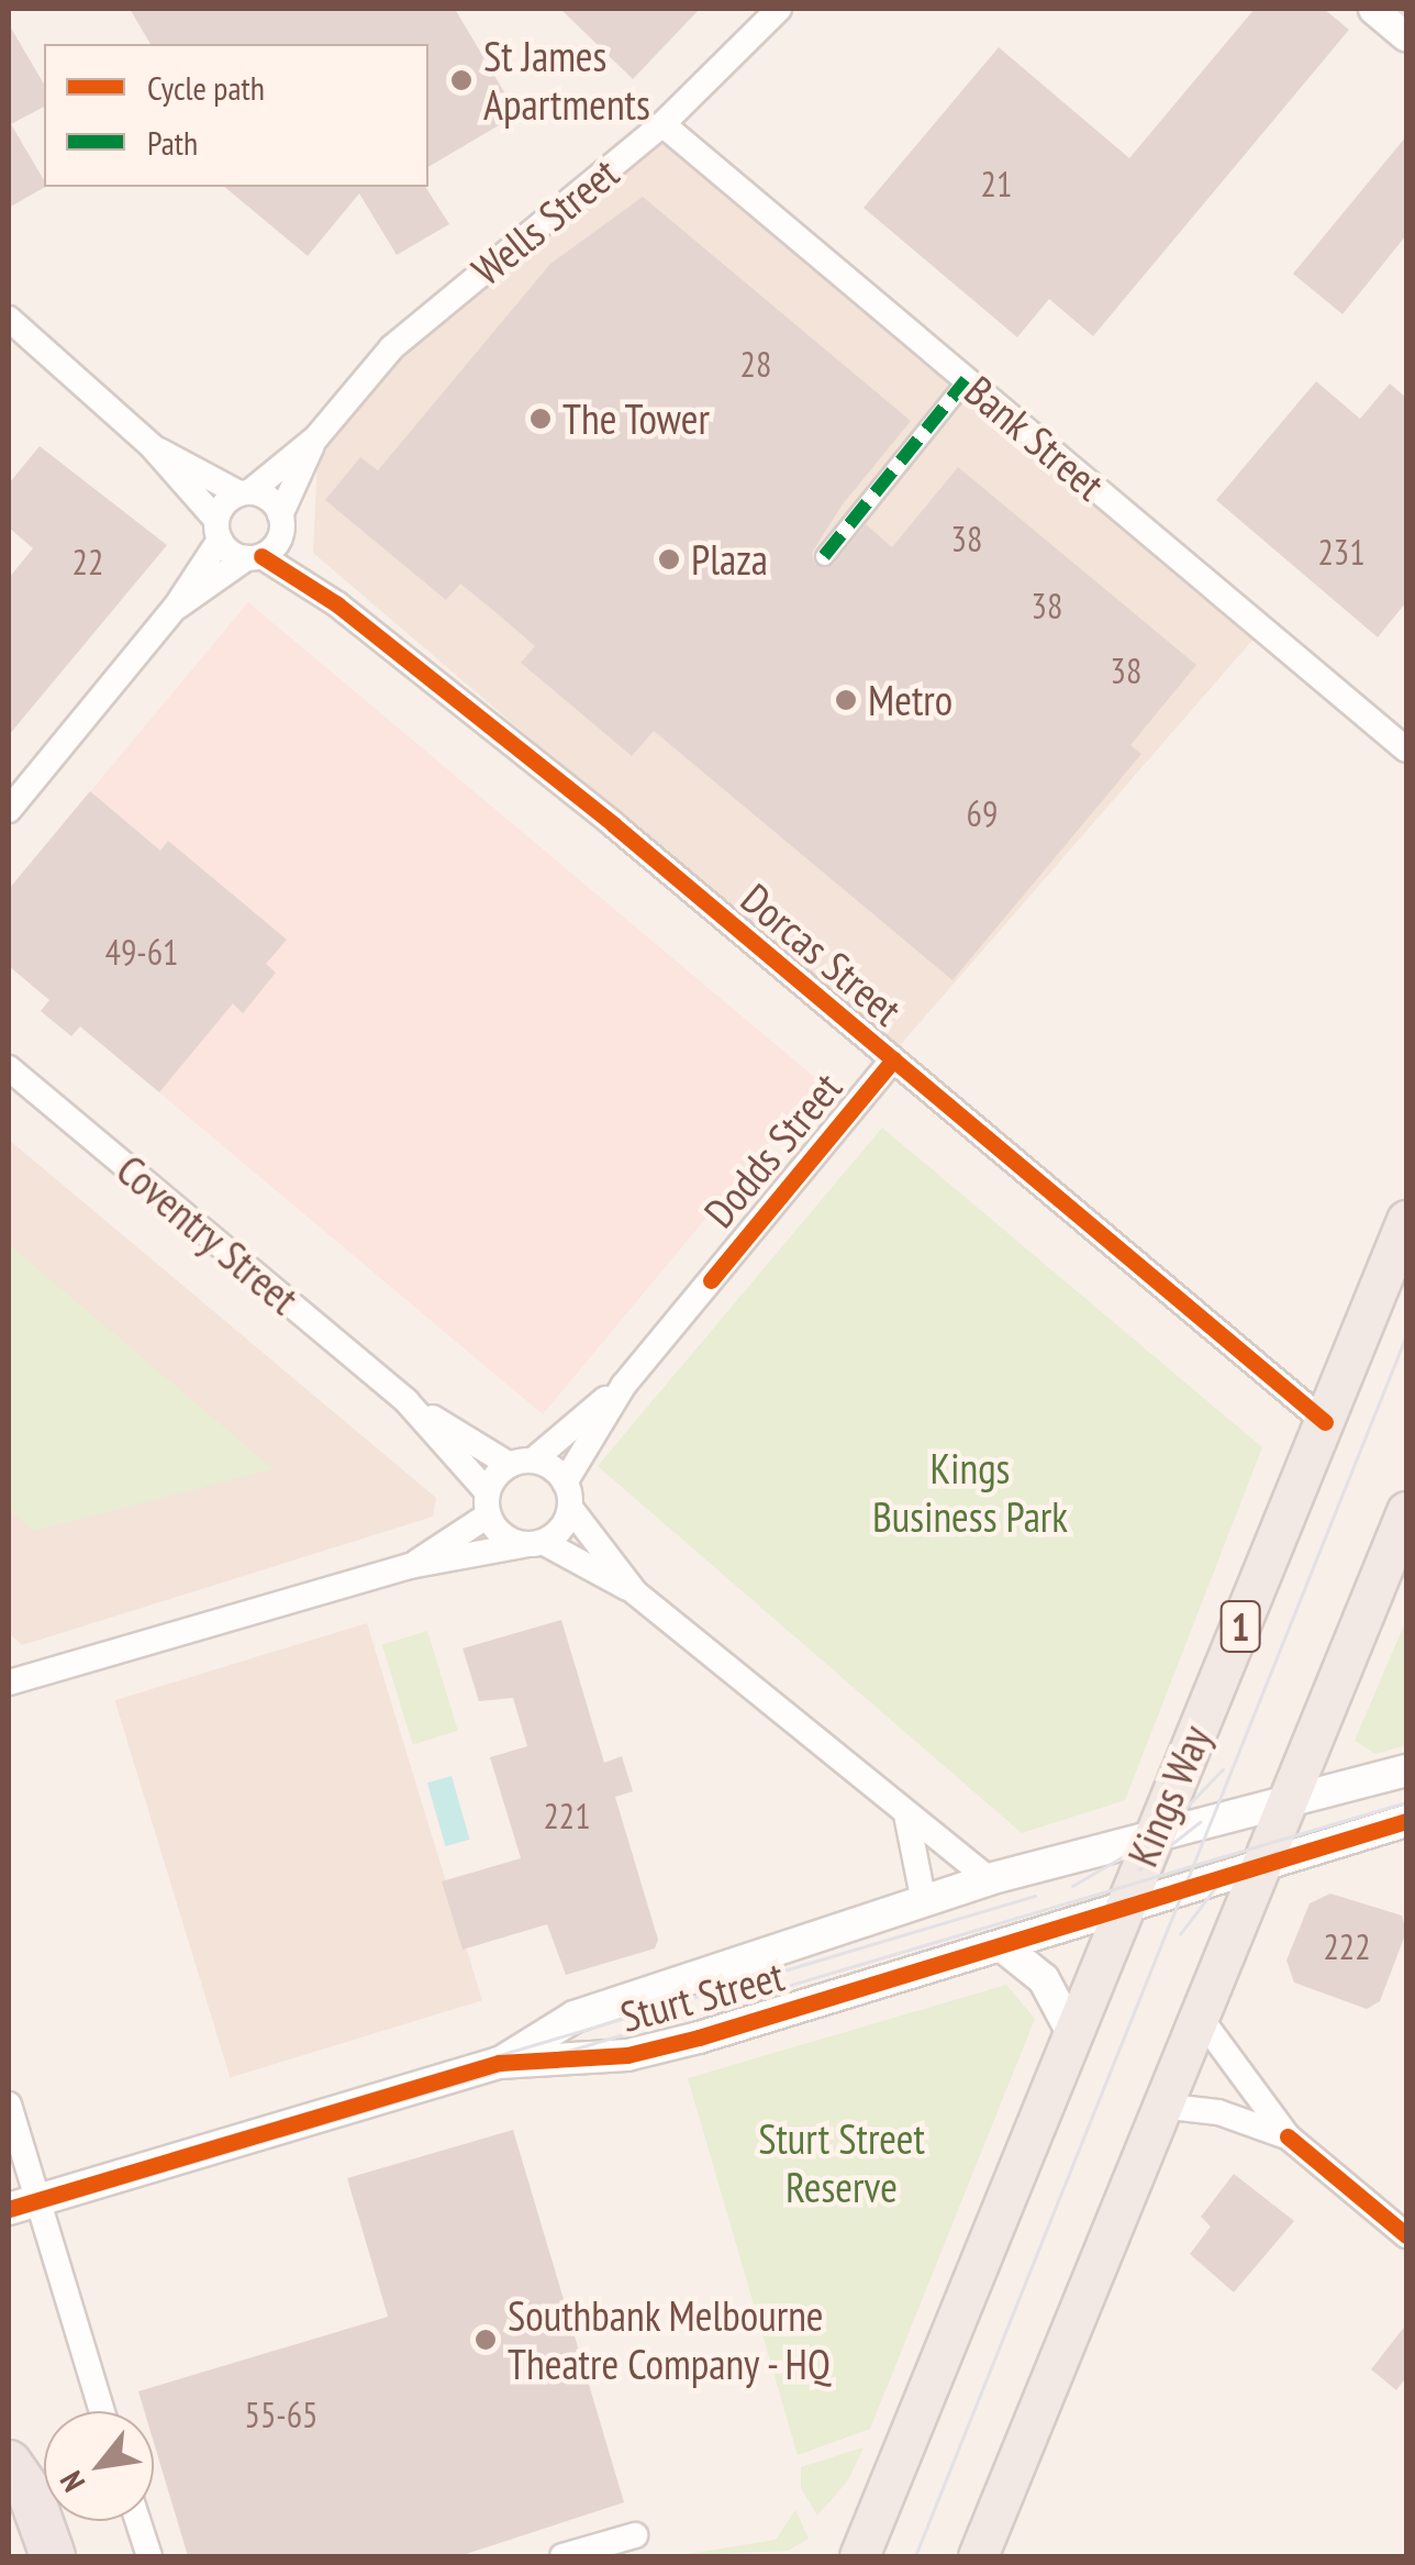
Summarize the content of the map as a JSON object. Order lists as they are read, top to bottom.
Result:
{
  "streets": {
    "highway": ["1", "Kings Way"],
    "street": [
      "Wells Street",
      "Bank Street",
      "Dorcas Street",
      "Dodds Street",
      "Coventry Street",
      "Sturt Street"
    ]
  },
  "crossings": [
    ["Wells Street", "Bank Street"],
    ["Wells Street", "Dorcas Street"],
    ["Dorcas Street", "Dodds Street"],
    ["Dorcas Street", "Kings Way"],
    ["Dodds Street", "Coventry Street"],
    ["Kings Way", "Sturt Street"]
  ],
  "parks": ["Kings Business Park", "Sturt Street Reserve"],
  "places": [
    "St James Apartments",
    "The Tower",
    "Plaza",
    "Metro",
    "Southbank Melbourne Theatre Company - HQ"
  ],
  "house_numbers": [
    "21",
    "28",
    "38",
    "231",
    "22",
    "38",
    "38",
    "69",
    "49-61",
    "221",
    "222",
    "55-65"
  ],
  "legend": ["Cycle path", "Path"],
  "north": "bottom left"
}
